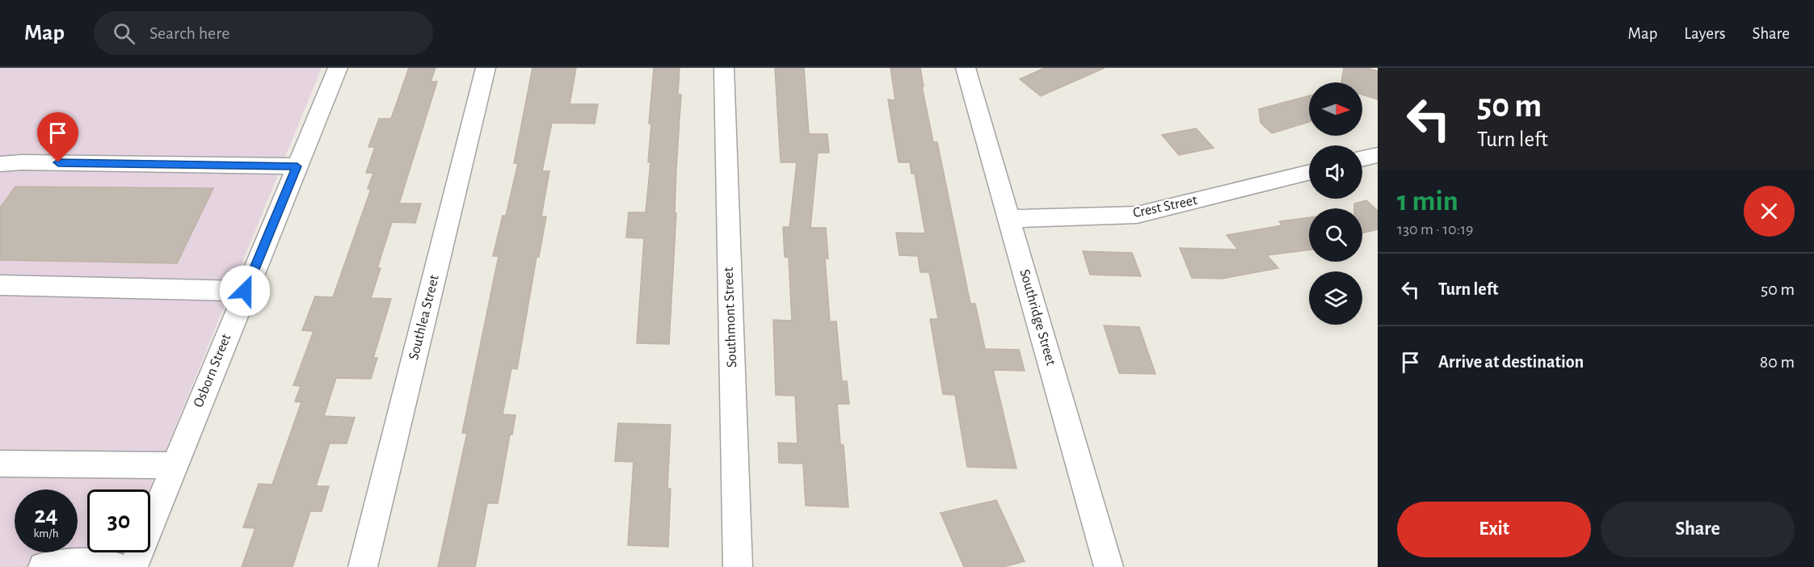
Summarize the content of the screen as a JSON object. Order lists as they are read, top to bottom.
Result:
{
  "streets": {
    "street": [
      "Crest Street",
      "Southlea Street",
      "Southmont Street",
      "Southridge Street",
      "Osborn Street"
    ]
  },
  "crossings": [
    ["Crest Street", "Southridge Street"]
  ],
  "north": "right",
  "page": {
    "header": "Map",
    "search": "Search here",
    "nav": ["Map", "Layers", "Share"],
    "turn": ["50 m", "Turn left"],
    "heading": ["1 min", "130 m · 10:19"],
    "list": [
      {
        "name": "Turn left",
        "value": "50 m"
      },
      {
        "name": "Arrive at destination",
        "value": "80 m"
      }
    ],
    "speed": "24 km/h",
    "limit": "30",
    "buttons": ["Exit", "Share"]
  }
}
